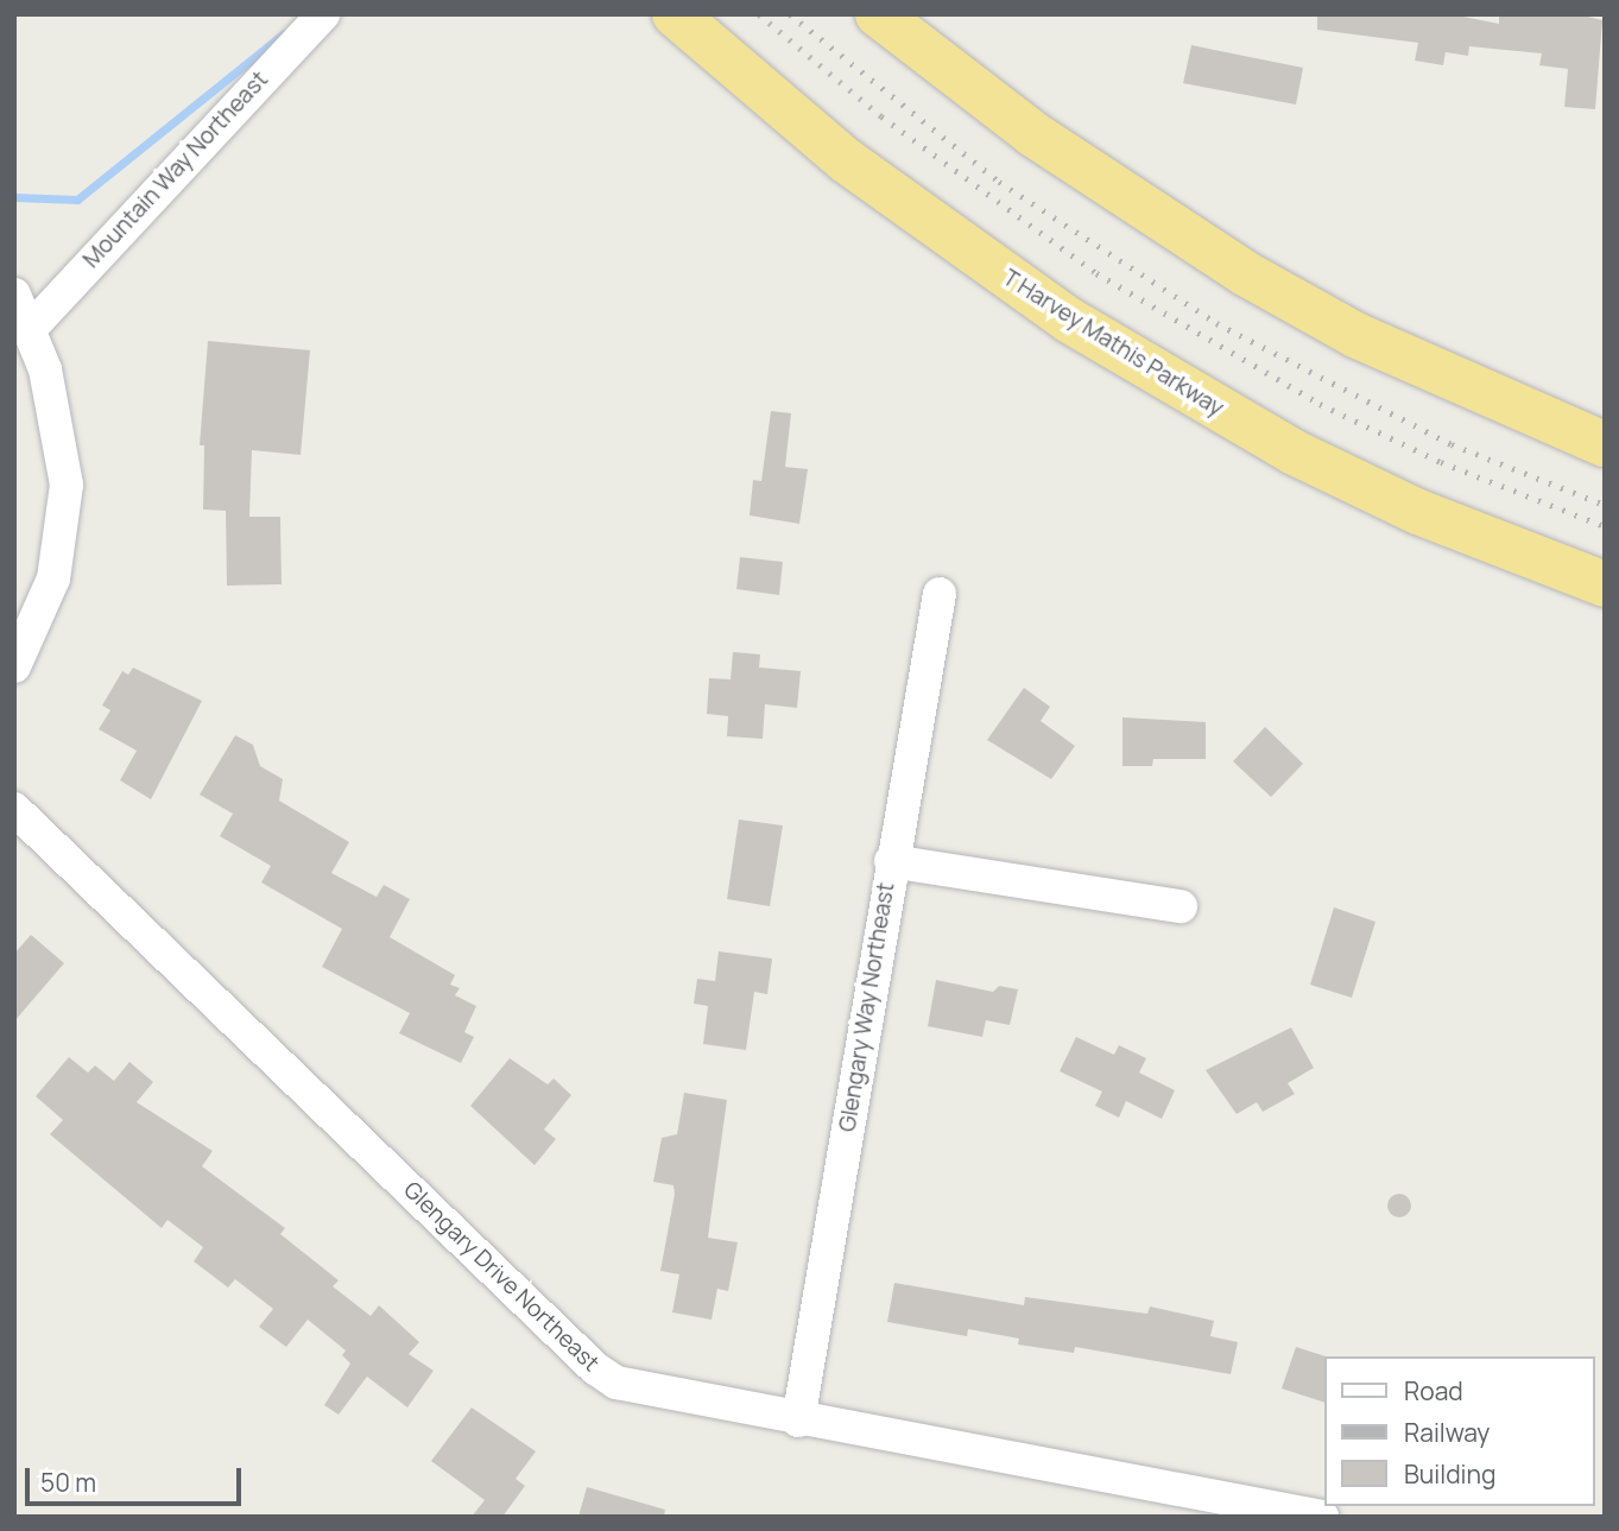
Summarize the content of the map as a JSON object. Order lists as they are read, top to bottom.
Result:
{
  "streets": {
    "highway": ["T Harvey Mathis Parkway"],
    "street": ["Mountain Way Northeast", "Glengary Way Northeast", "Glengary Drive Northeast"]
  },
  "crossings": [
    ["Glengary Way Northeast", "Glengary Drive Northeast"]
  ],
  "legend": ["Road", "Railway", "Building"],
  "scale_bar": "50 m"
}
